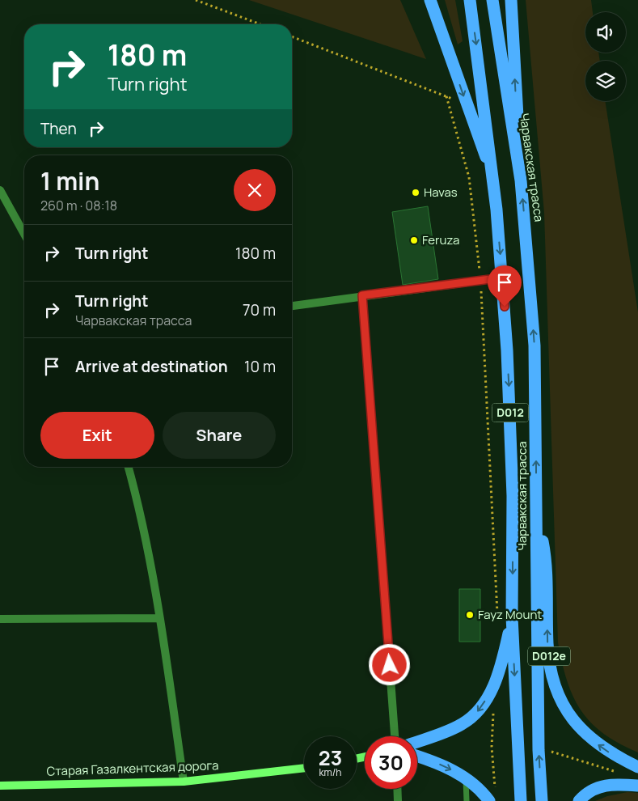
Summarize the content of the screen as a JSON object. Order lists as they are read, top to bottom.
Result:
{
  "streets": {
    "highway": ["Чарвакская трасса", "D012", "D012e"],
    "main road": ["Старая Газалкентская дорога"]
  },
  "crossings": [
    ["Чарвакская трасса", "D012e"]
  ],
  "places": ["Havas", "Feruza", "Fayz Mount"],
  "page": {
    "turn": ["180 m", "Turn right"],
    "then": "Then",
    "heading": ["1 min", "260 m · 08:18"],
    "list": [
      {
        "name": "Turn right",
        "value": "180 m"
      },
      {
        "name": "Turn right",
        "note": "Чарвакская трасса",
        "value": "70 m"
      },
      {
        "name": "Arrive at destination",
        "value": "10 m"
      }
    ],
    "buttons": ["Exit", "Share"],
    "speed": "23 km/h",
    "limit": "30"
  }
}
